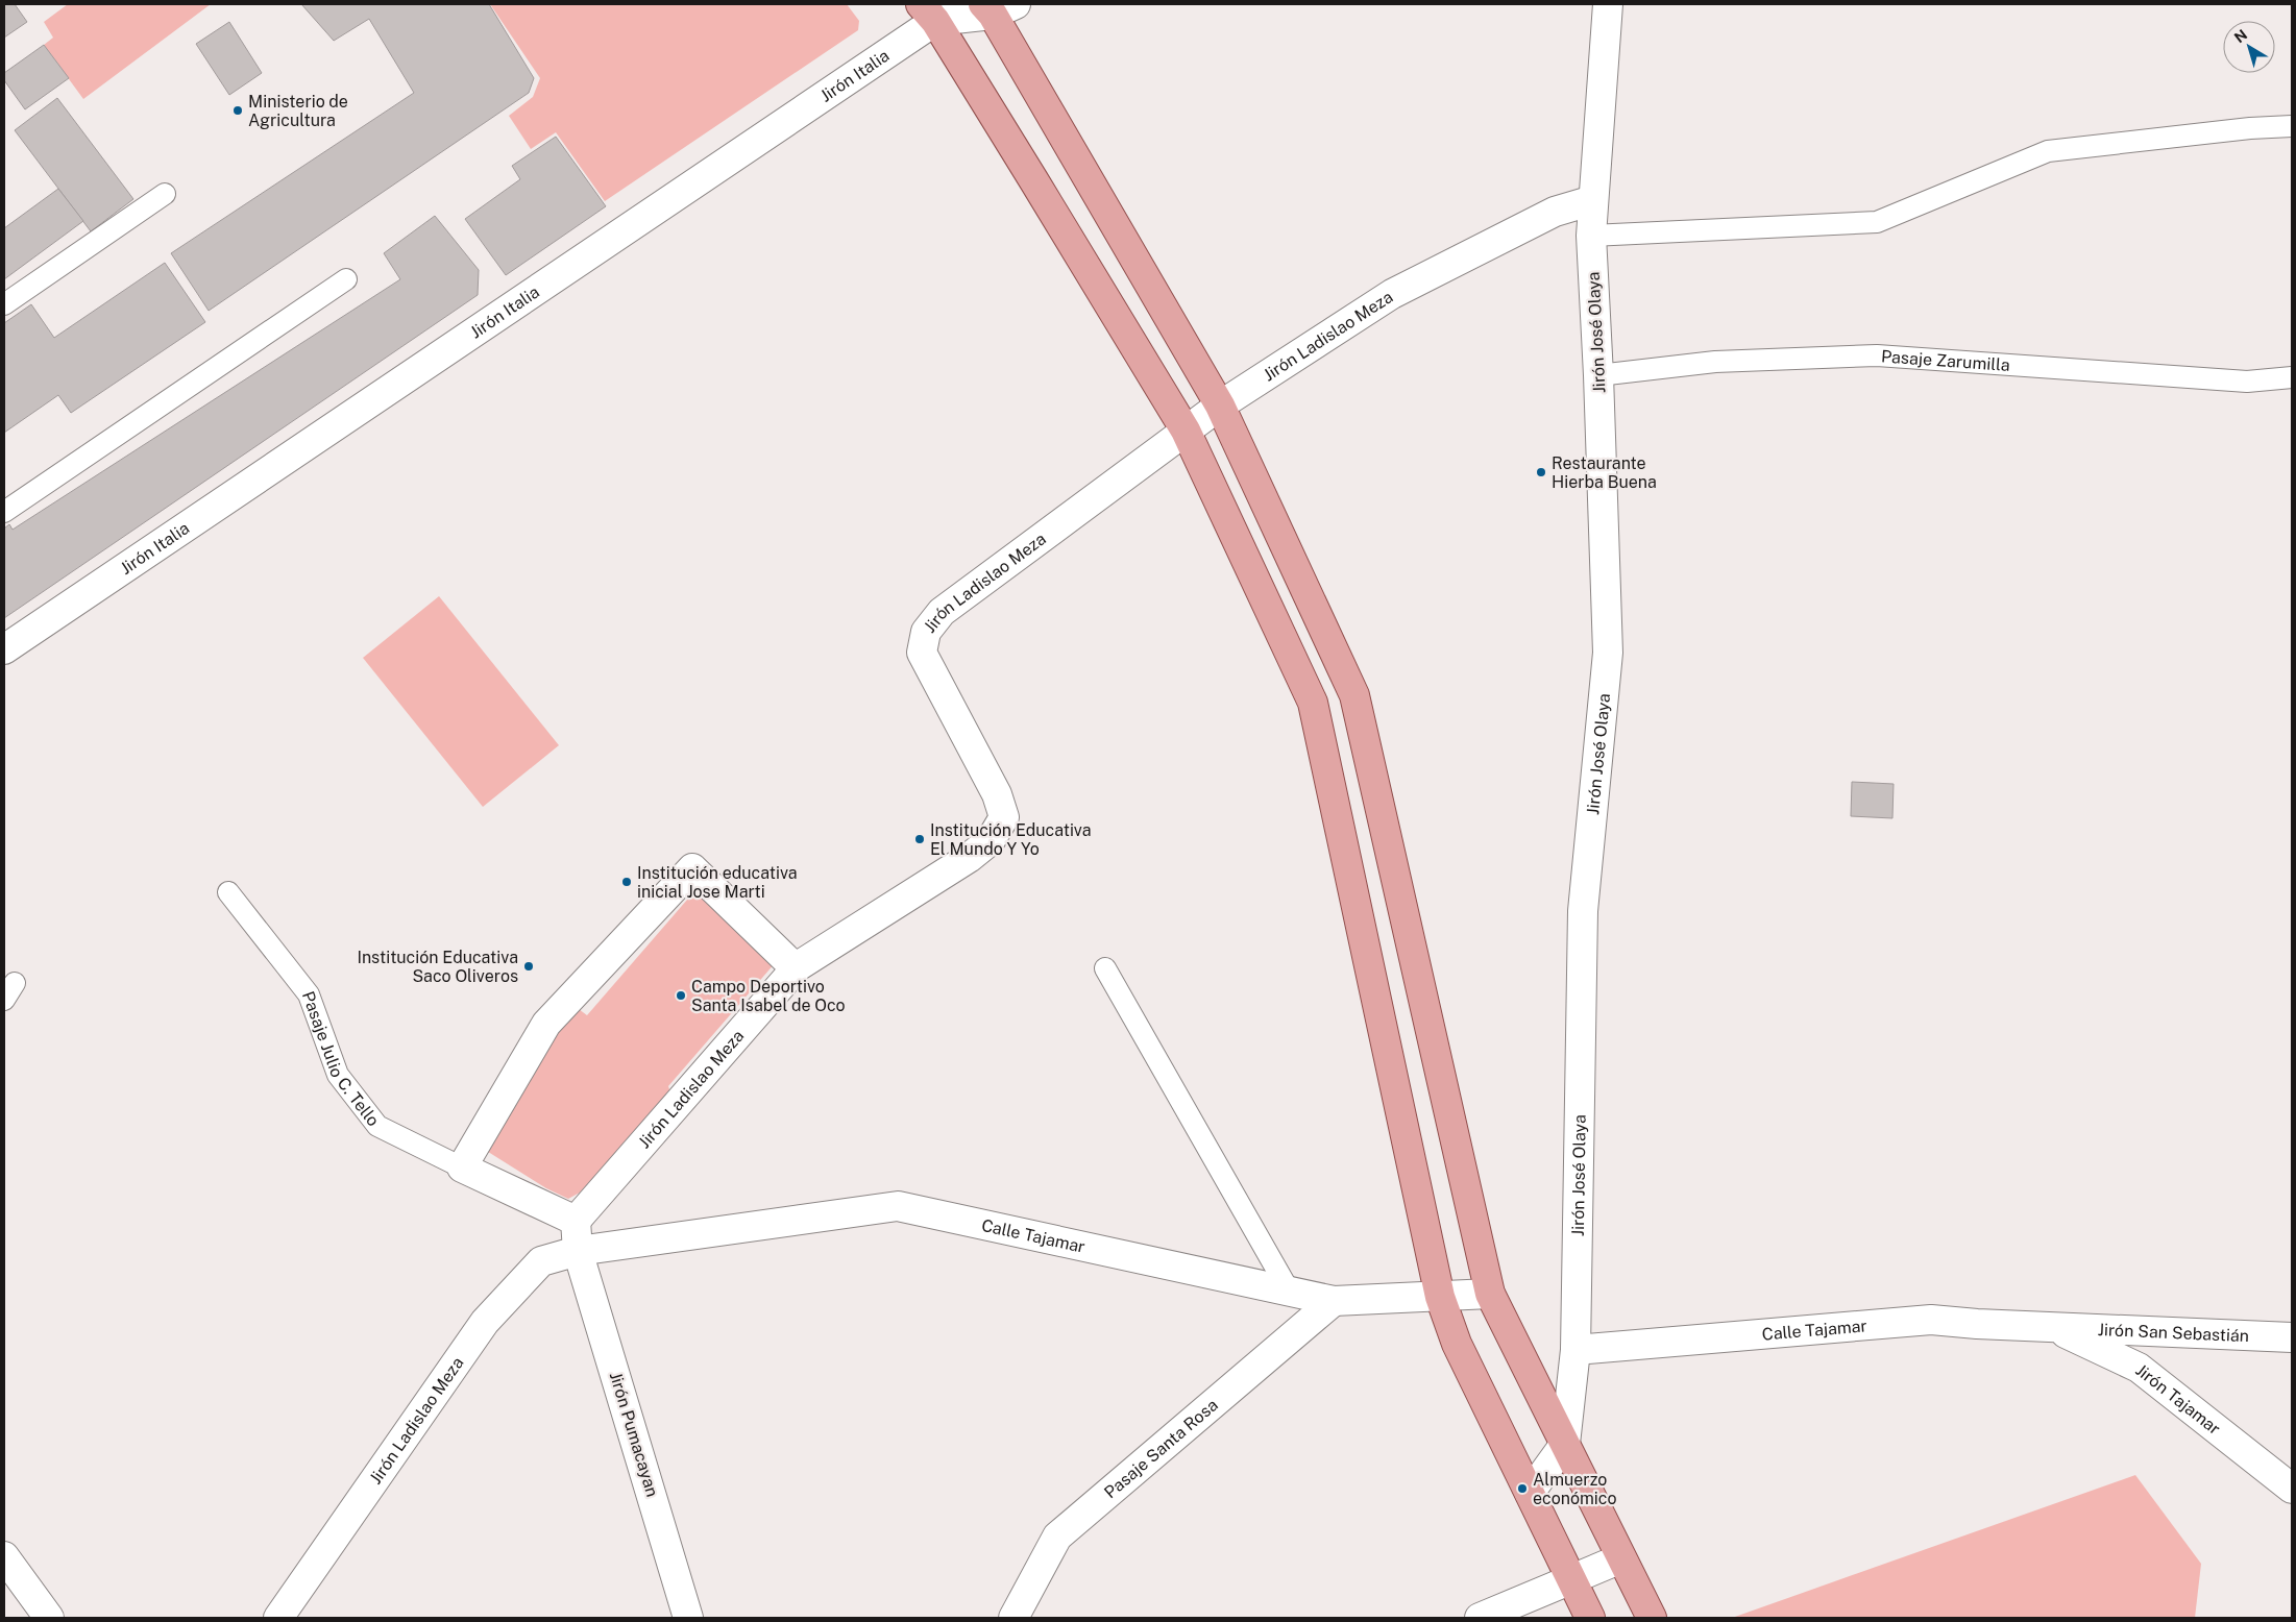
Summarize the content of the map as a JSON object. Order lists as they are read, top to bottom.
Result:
{
  "streets": {
    "street": [
      "Jirón Italia",
      "Jirón José Olaya",
      "Jirón Ladislao Meza",
      "Pasaje Julio C. Tello",
      "Calle Tajamar",
      "Jirón San Sebastián",
      "Jirón Tajamar",
      "Jirón Pumacayan",
      "Pasaje Santa Rosa"
    ],
    "lane": ["Pasaje Zarumilla"]
  },
  "crossings": [
    ["Jirón José Olaya", "Jirón Ladislao Meza"],
    ["Jirón José Olaya", "Pasaje Zarumilla"],
    ["Jirón José Olaya", "Calle Tajamar"],
    ["Jirón Ladislao Meza", "Pasaje Julio C. Tello"],
    ["Jirón Ladislao Meza", "Calle Tajamar"],
    ["Jirón Ladislao Meza", "Jirón Pumacayan"],
    ["Calle Tajamar", "Jirón San Sebastián"],
    ["Calle Tajamar", "Jirón Tajamar"],
    ["Calle Tajamar", "Jirón Pumacayan"],
    ["Calle Tajamar", "Pasaje Santa Rosa"],
    ["Jirón San Sebastián", "Jirón Tajamar"]
  ],
  "places": [
    "Ministerio de Agricultura",
    "Restaurante Hierba Buena",
    "Institución Educativa El Mundo Y Yo",
    "Institución educativa inicial Jose Marti",
    "Institución Educativa Saco Oliveros",
    "Campo Deportivo Santa Isabel de Oco",
    "Almuerzo económico"
  ],
  "north": "top left"
}
